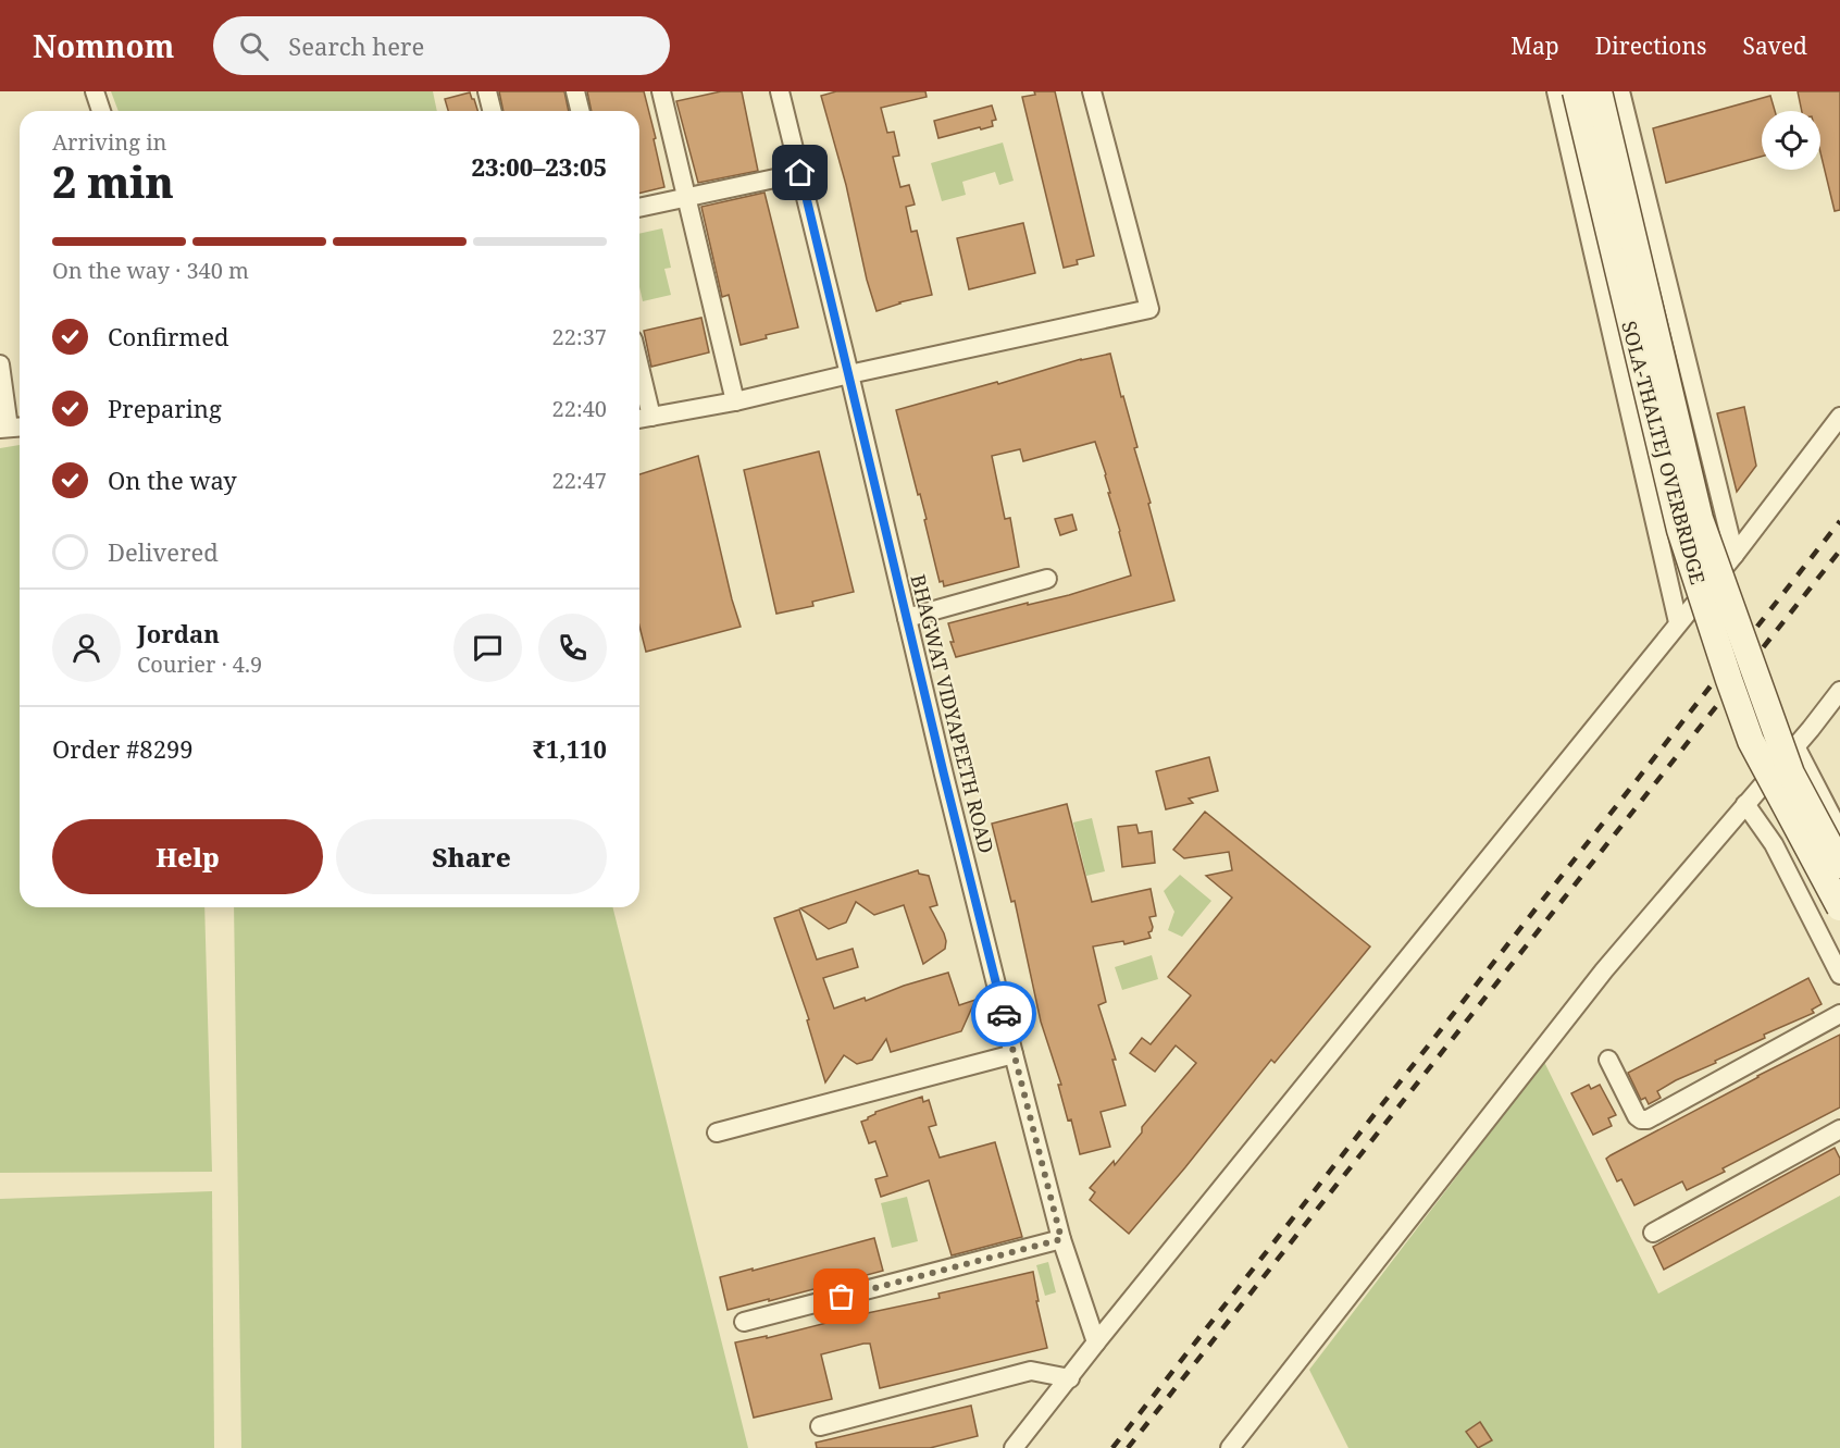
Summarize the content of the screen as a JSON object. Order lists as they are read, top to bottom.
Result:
{
  "streets": {
    "street": ["SOLA-THALTEJ OVERBRIDGE", "BHAGWAT VIDYAPEETH ROAD"]
  },
  "page": {
    "header": "Nomnom",
    "search": "Search here",
    "nav": ["Map", "Directions", "Saved"],
    "heading": ["2 min", "Arriving in", "23:00–23:05"],
    "panel": [
      "Jordan",
      "Courier · 4.9",
      "Order #8299",
      "₹1,110"
    ],
    "bar": "On the way · 340 m",
    "list": [
      ["Confirmed", "22:37"],
      ["Preparing", "22:40"],
      ["On the way", "22:47"],
      "Delivered"
    ],
    "buttons": ["Help", "Share"]
  }
}
